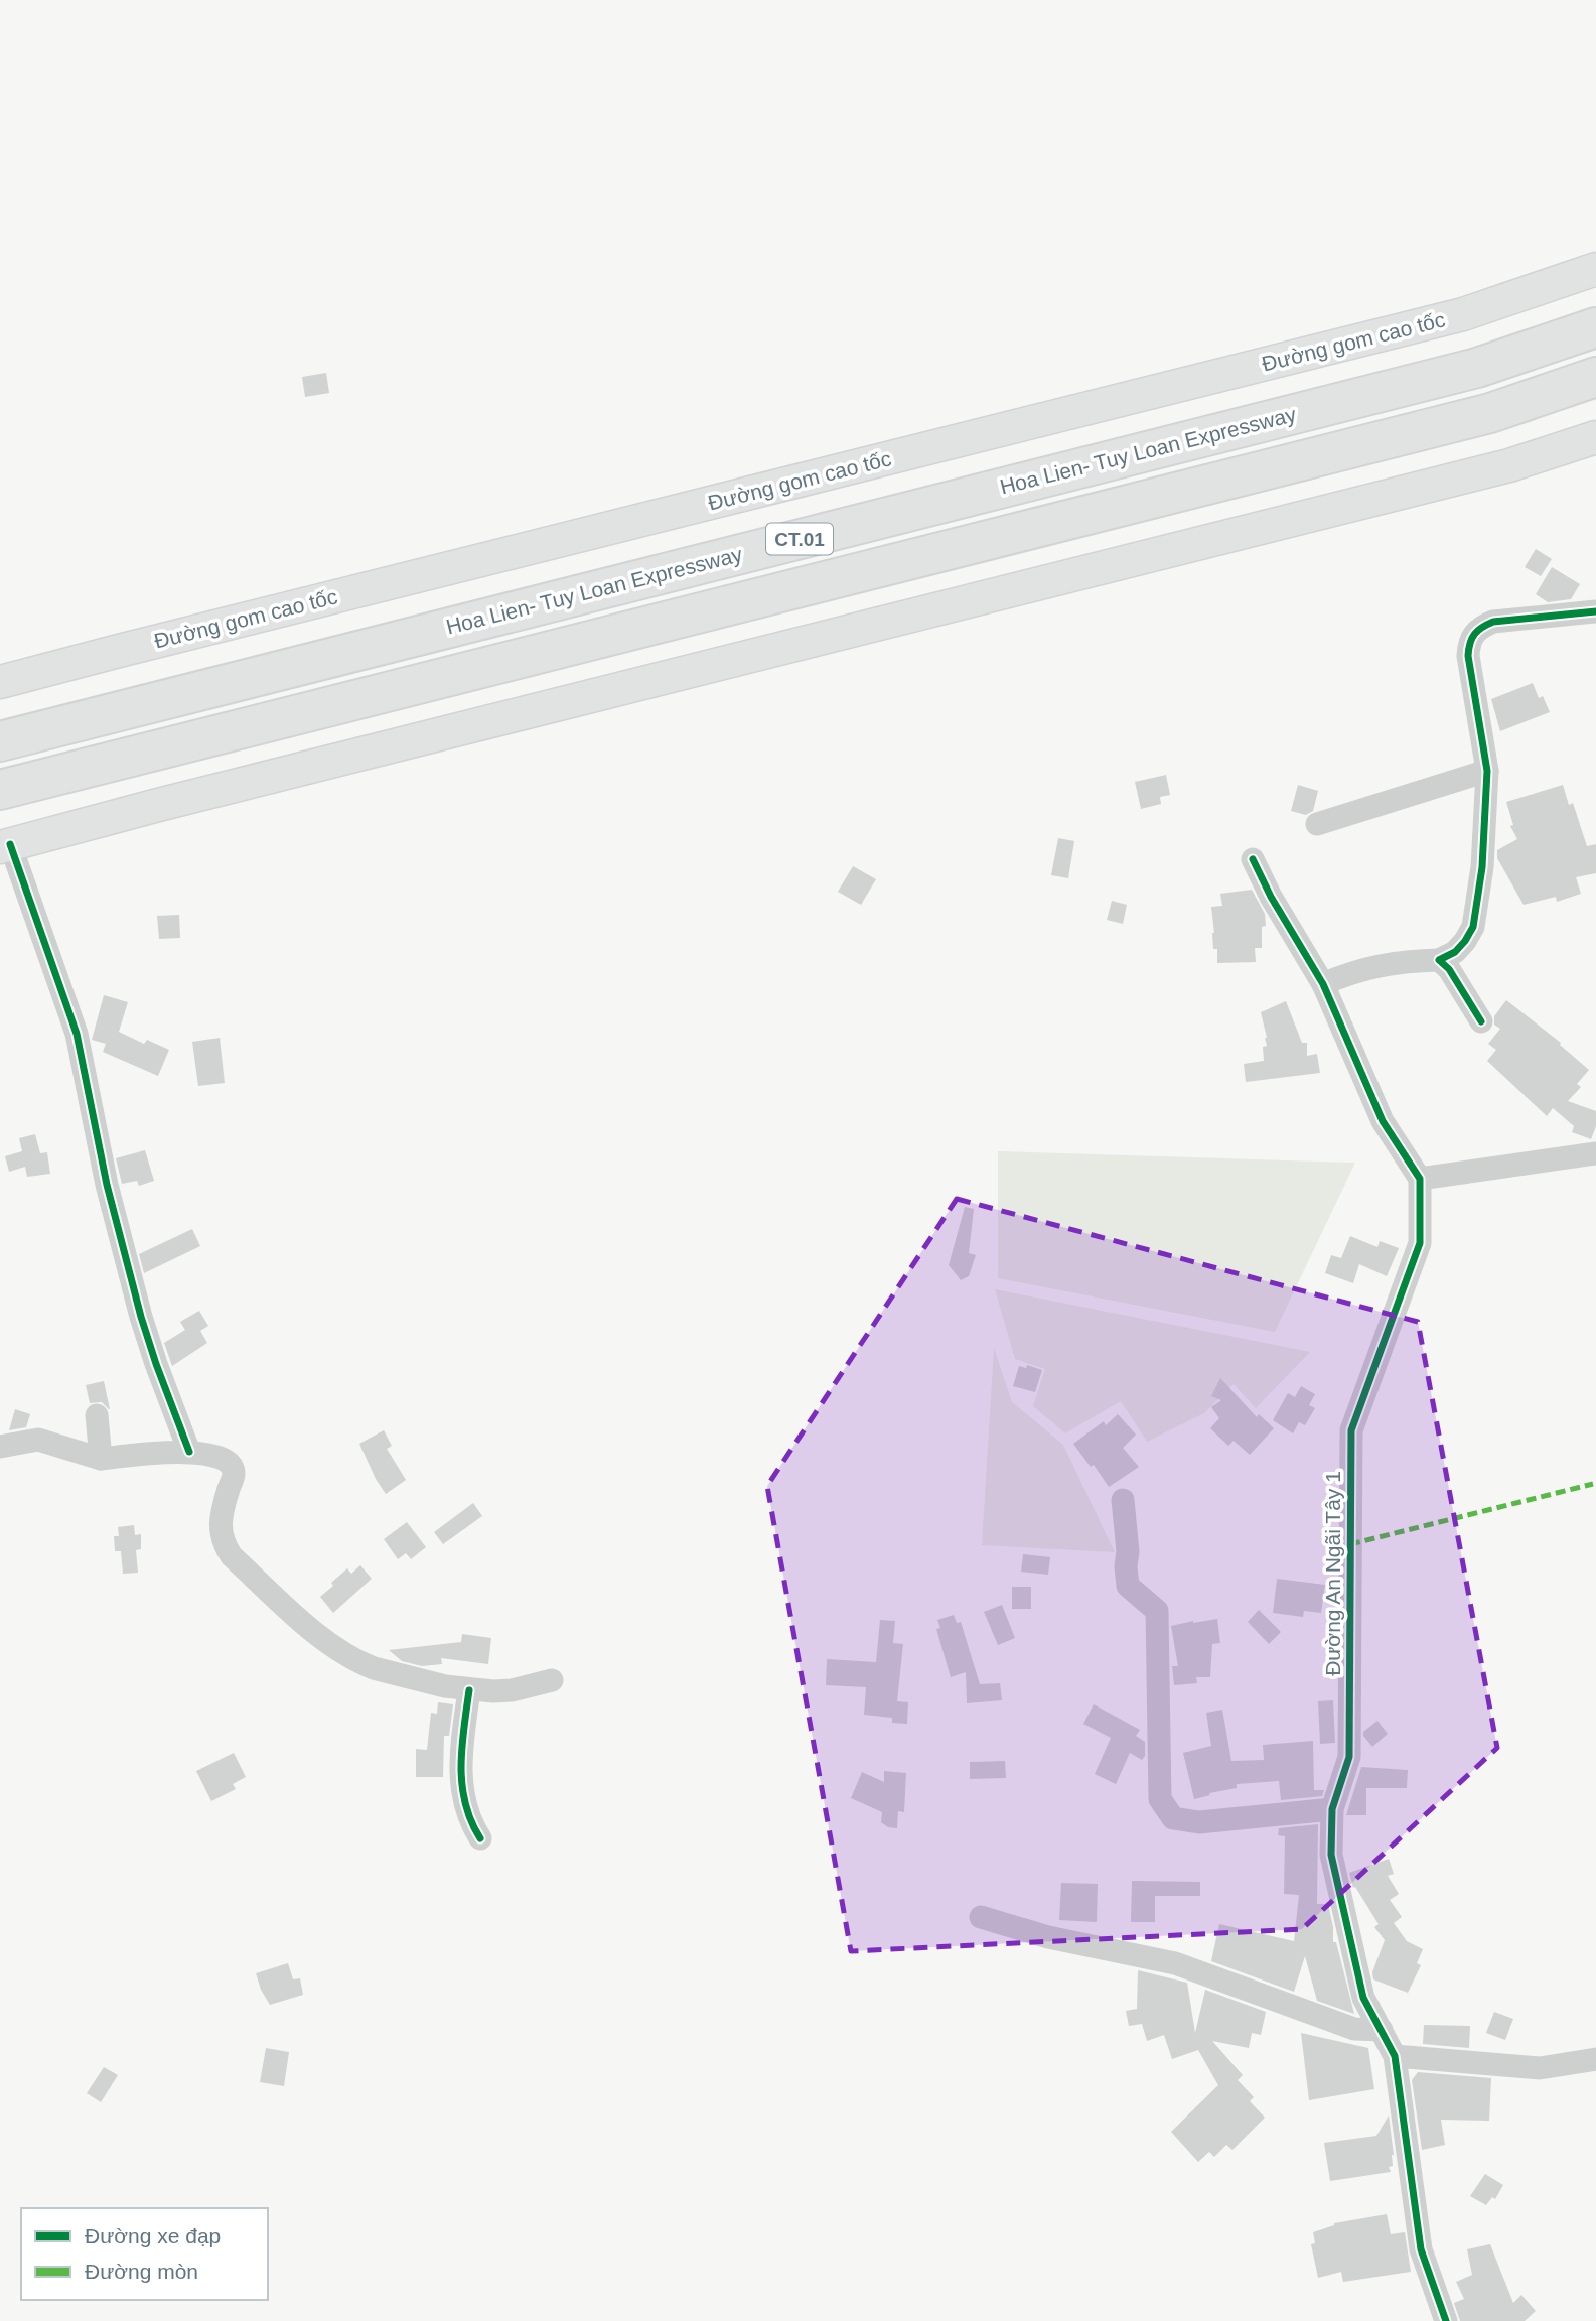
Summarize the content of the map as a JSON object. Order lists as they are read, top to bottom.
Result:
{
  "streets": {
    "highway": ["Hoa Lien- Tuy Loan Expressway", "CT.01"],
    "main road": ["Đường gom cao tốc"],
    "street": ["Đường An Ngãi Tây 1"]
  },
  "legend": ["Đường xe đạp", "Đường mòn"]
}
